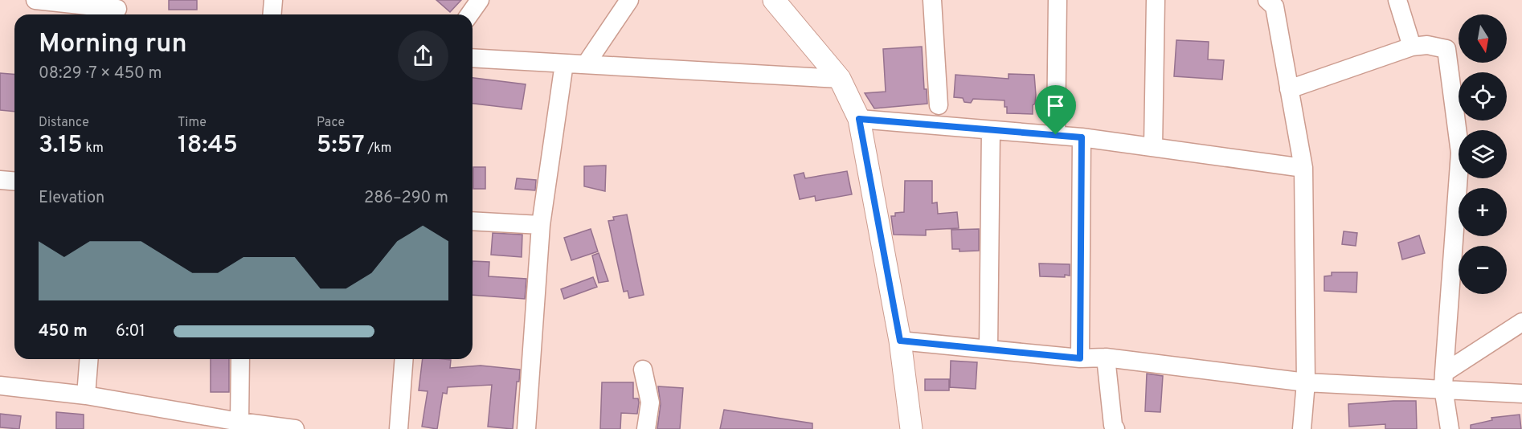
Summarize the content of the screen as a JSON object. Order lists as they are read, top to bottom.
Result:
{
  "north": "bottom",
  "page": {
    "map_buttons": ["+", "−"],
    "heading": ["Morning run", "08:29 · 7 × 450 m"],
    "stats": [
      ["Distance", "3.15 km"],
      ["Time", "18:45"],
      ["Pace", "5:57 /km"]
    ],
    "chart": ["Elevation", "286–290 m"],
    "list": [
      {
        "name": "450 m",
        "note": "6:01"
      }
    ]
  }
}
